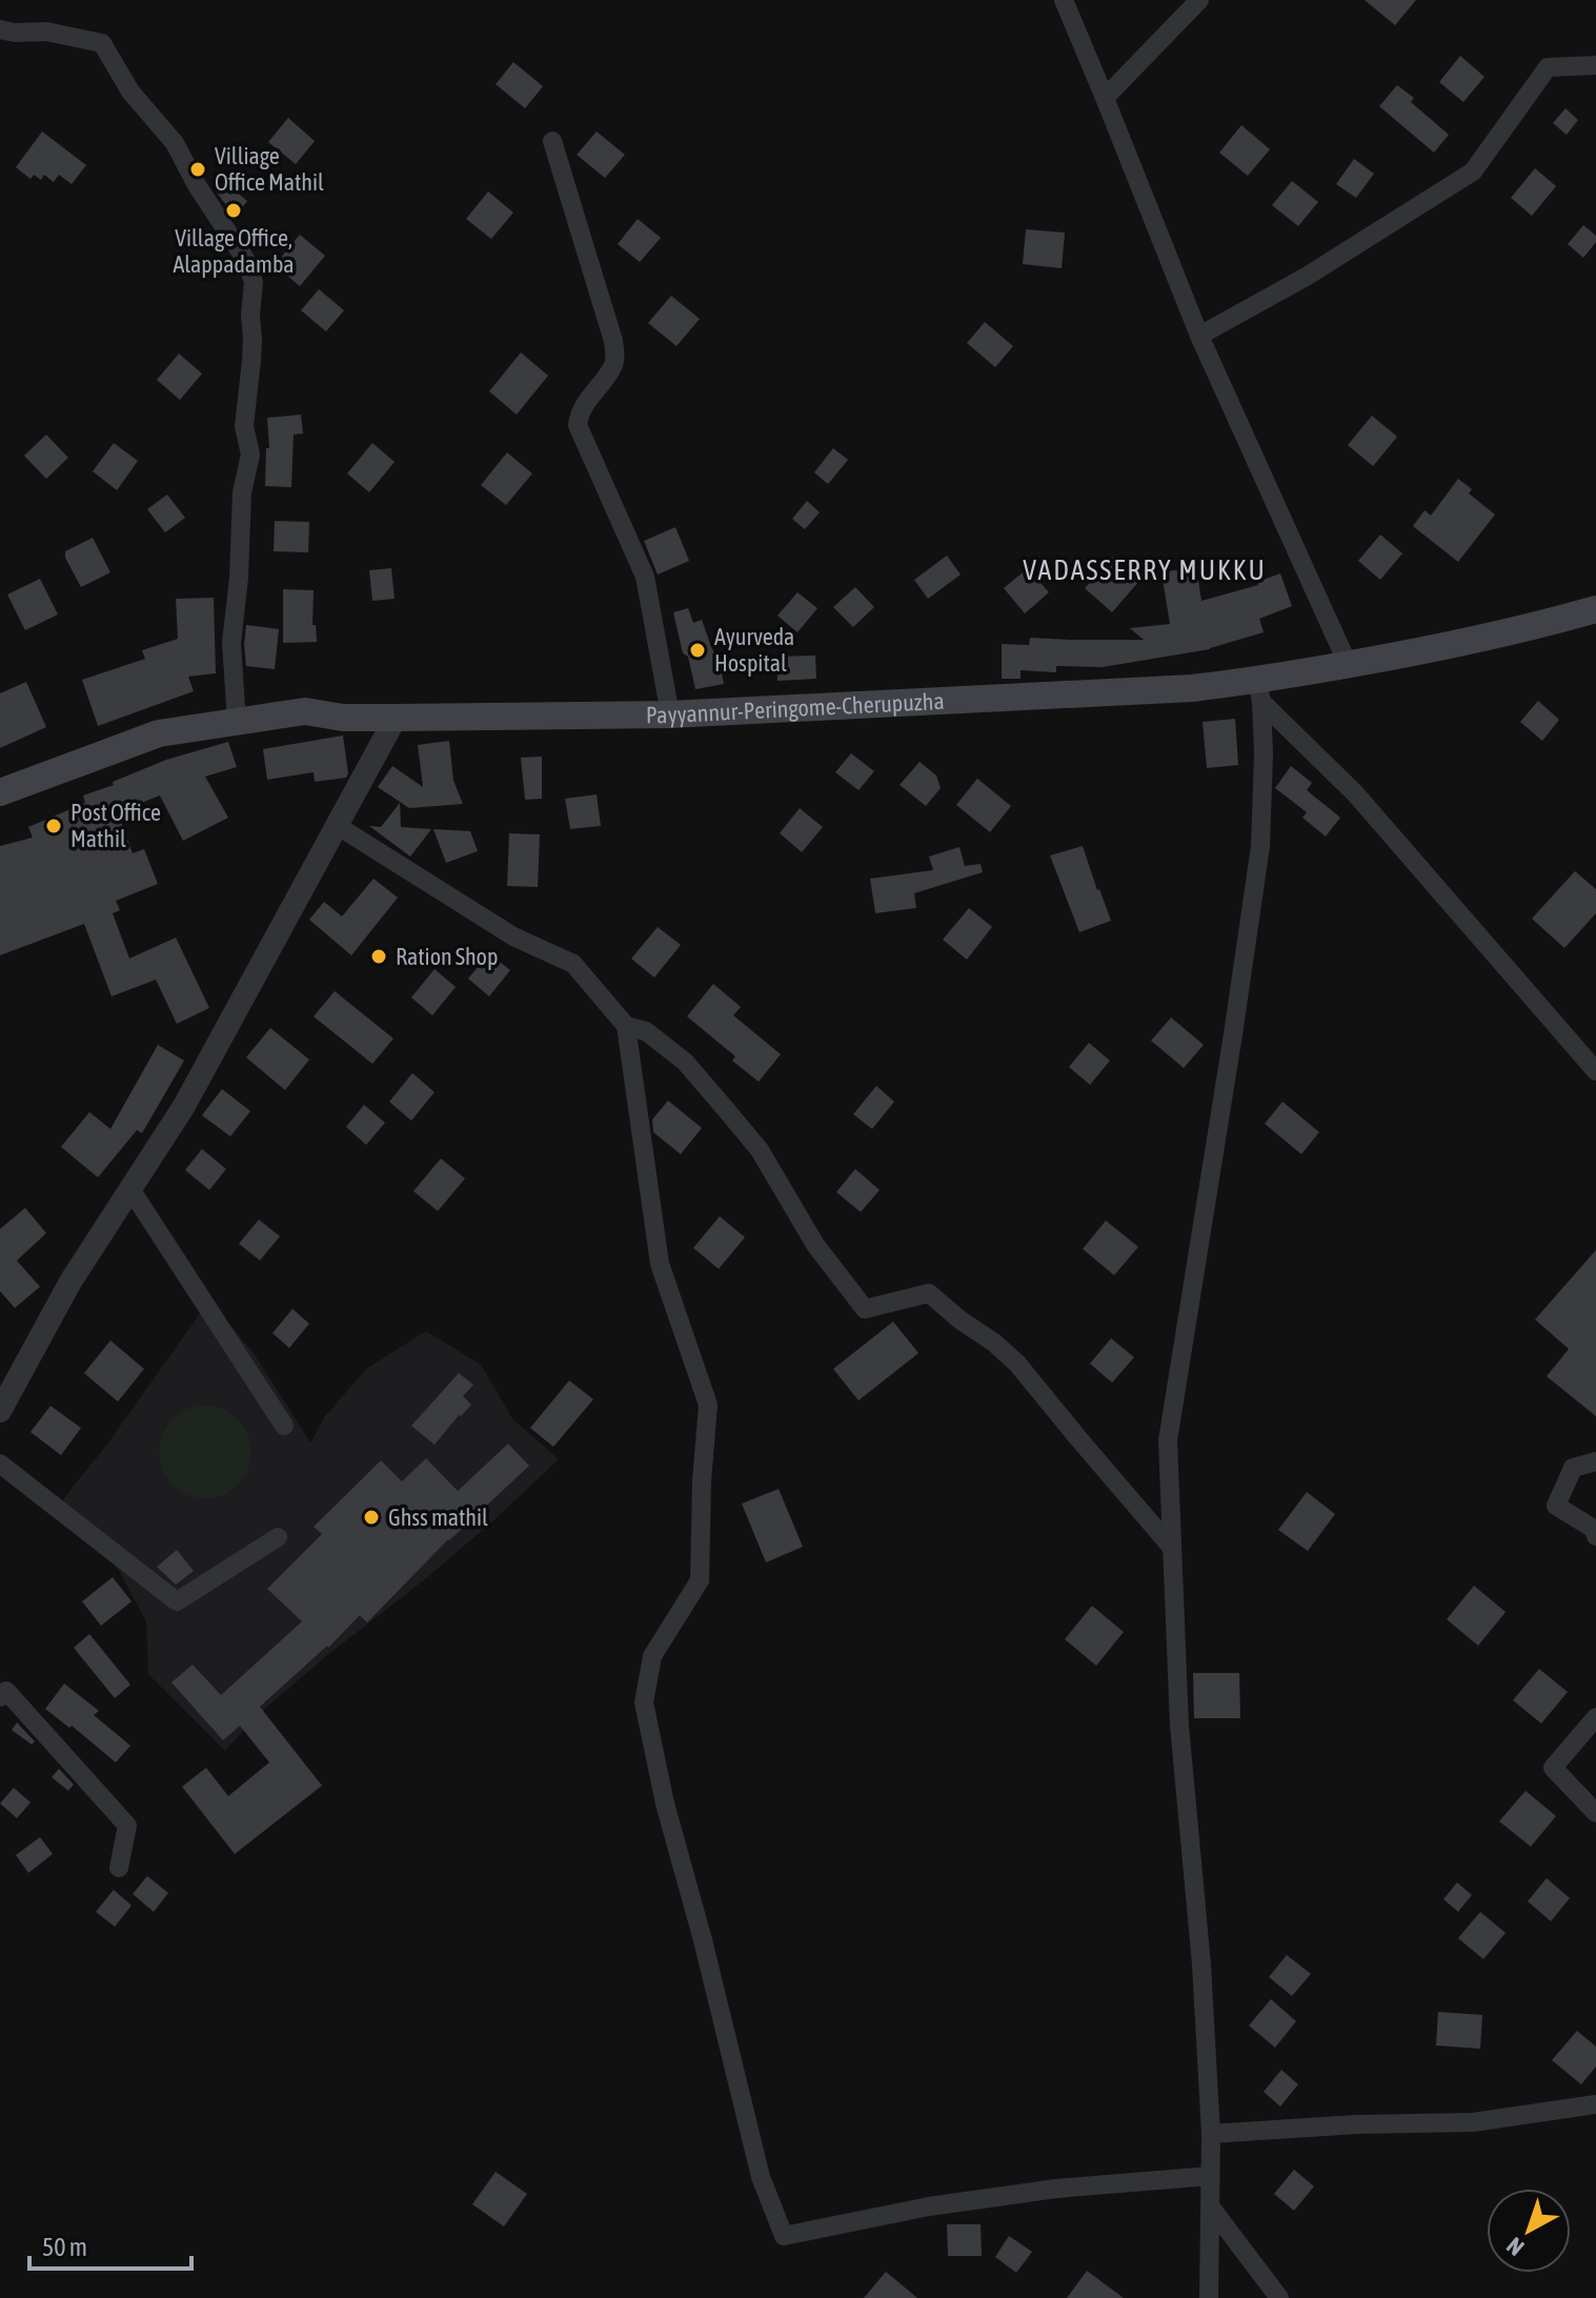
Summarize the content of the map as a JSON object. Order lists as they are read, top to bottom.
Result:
{
  "streets": {
    "main road": ["Payyannur-Peringome-Cherupuzha"]
  },
  "districts": ["VADASSERRY MUKKU"],
  "places": [
    "Villiage Office Mathil",
    "Village Office, Alappadamba",
    "Ayurveda Hospital",
    "Post Office Mathil",
    "Ration Shop",
    "Ghss mathil"
  ],
  "scale_bar": "50 m",
  "north": "bottom left"
}
